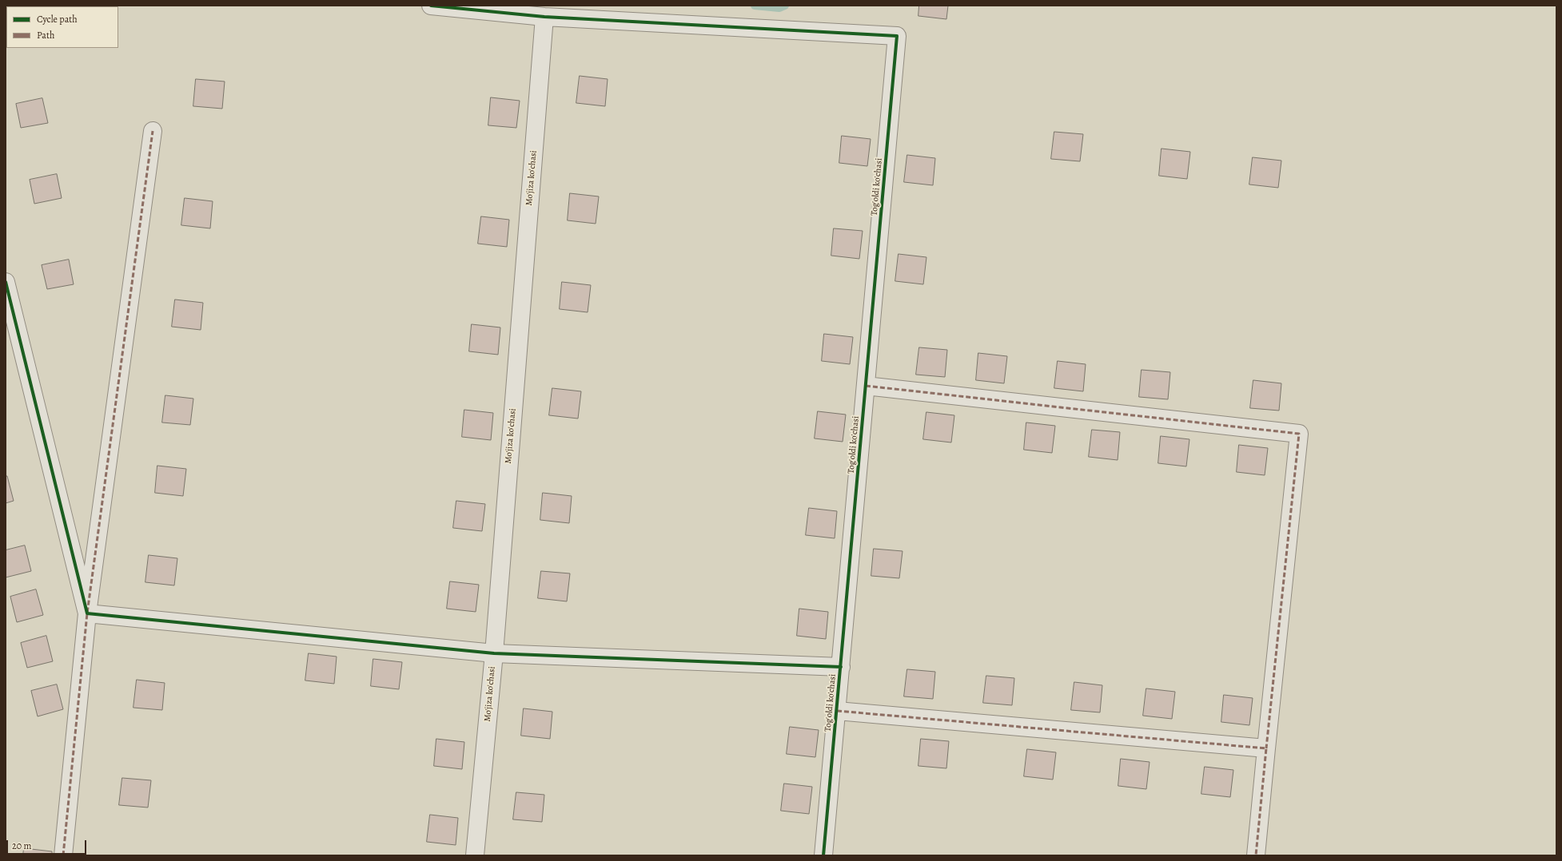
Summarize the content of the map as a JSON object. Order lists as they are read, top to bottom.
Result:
{
  "streets": {
    "street": ["Mo'jiza ko'chasi", "Tog'oldi ko'chasi"]
  },
  "crossings": [
    ["Mo'jiza ko'chasi", "Tog'oldi ko'chasi"]
  ],
  "legend": ["Cycle path", "Path"],
  "scale_bar": "20 m"
}
